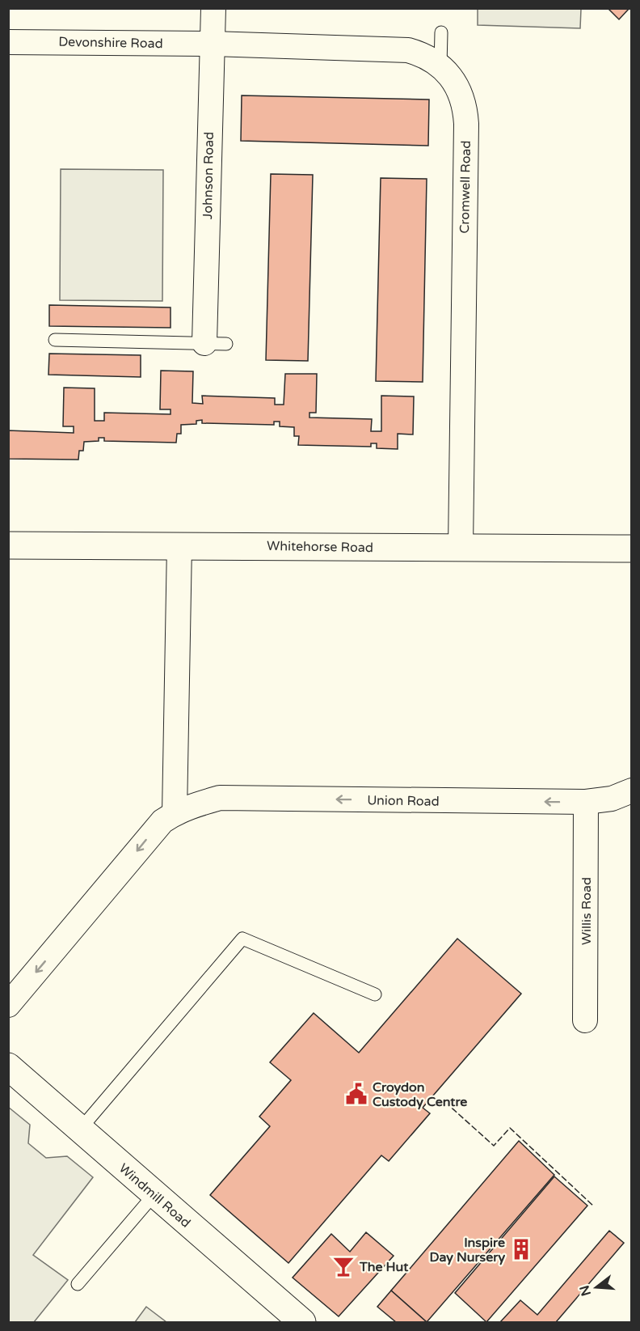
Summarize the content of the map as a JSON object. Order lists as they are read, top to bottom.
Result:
{
  "streets": {
    "main road": ["Whitehorse Road", "Windmill Road"],
    "street": [
      "Devonshire Road",
      "Johnson Road",
      "Cromwell Road",
      "Union Road",
      "Willis Road"
    ]
  },
  "crossings": [
    ["Devonshire Road", "Johnson Road"],
    ["Devonshire Road", "Cromwell Road"],
    ["Johnson Road", "Cromwell Road"],
    ["Cromwell Road", "Whitehorse Road"],
    ["Union Road", "Willis Road"]
  ],
  "one_way": ["Union Road"],
  "places": {
    "public building": ["Croydon Custody Centre"],
    "building": ["Inspire Day Nursery"],
    "bar": ["The Hut"]
  },
  "north": "left"
}
